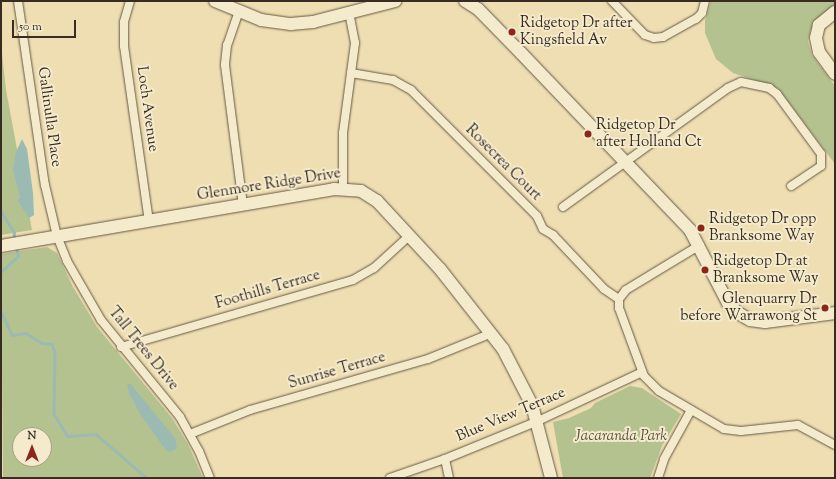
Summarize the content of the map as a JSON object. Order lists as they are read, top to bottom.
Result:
{
  "streets": {
    "street": [
      "Loch Avenue",
      "Gallinulla Place",
      "Rosecrea Court",
      "Glenmore Ridge Drive",
      "Foothills Terrace",
      "Tall Trees Drive",
      "Sunrise Terrace",
      "Blue View Terrace"
    ]
  },
  "crossings": [
    ["Loch Avenue", "Glenmore Ridge Drive"],
    ["Gallinulla Place", "Glenmore Ridge Drive"],
    ["Gallinulla Place", "Tall Trees Drive"],
    ["Glenmore Ridge Drive", "Foothills Terrace"],
    ["Glenmore Ridge Drive", "Tall Trees Drive"],
    ["Glenmore Ridge Drive", "Sunrise Terrace"],
    ["Glenmore Ridge Drive", "Blue View Terrace"],
    ["Foothills Terrace", "Tall Trees Drive"],
    ["Tall Trees Drive", "Sunrise Terrace"]
  ],
  "parks": ["Jacaranda Park"],
  "places": [
    "Ridgetop Dr after Kingsfield Av",
    "Ridgetop Dr after Holland Ct",
    "Ridgetop Dr opp Branksome Way",
    "Ridgetop Dr at Branksome Way",
    "Glenquarry Dr before Warrawong St"
  ],
  "scale_bar": "50 m",
  "north": "top"
}
